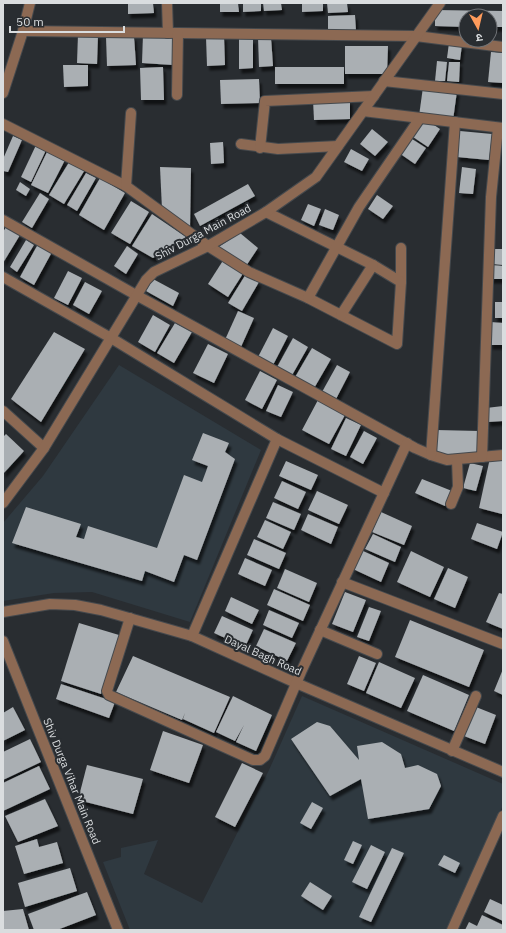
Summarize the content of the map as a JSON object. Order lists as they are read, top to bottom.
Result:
{
  "streets": {
    "street": ["Shiv Durga Main Road", "Dayal Bagh Road", "Shiv Durga Vihar Main Road"]
  },
  "scale_bar": "50 m",
  "north": "bottom"
}
